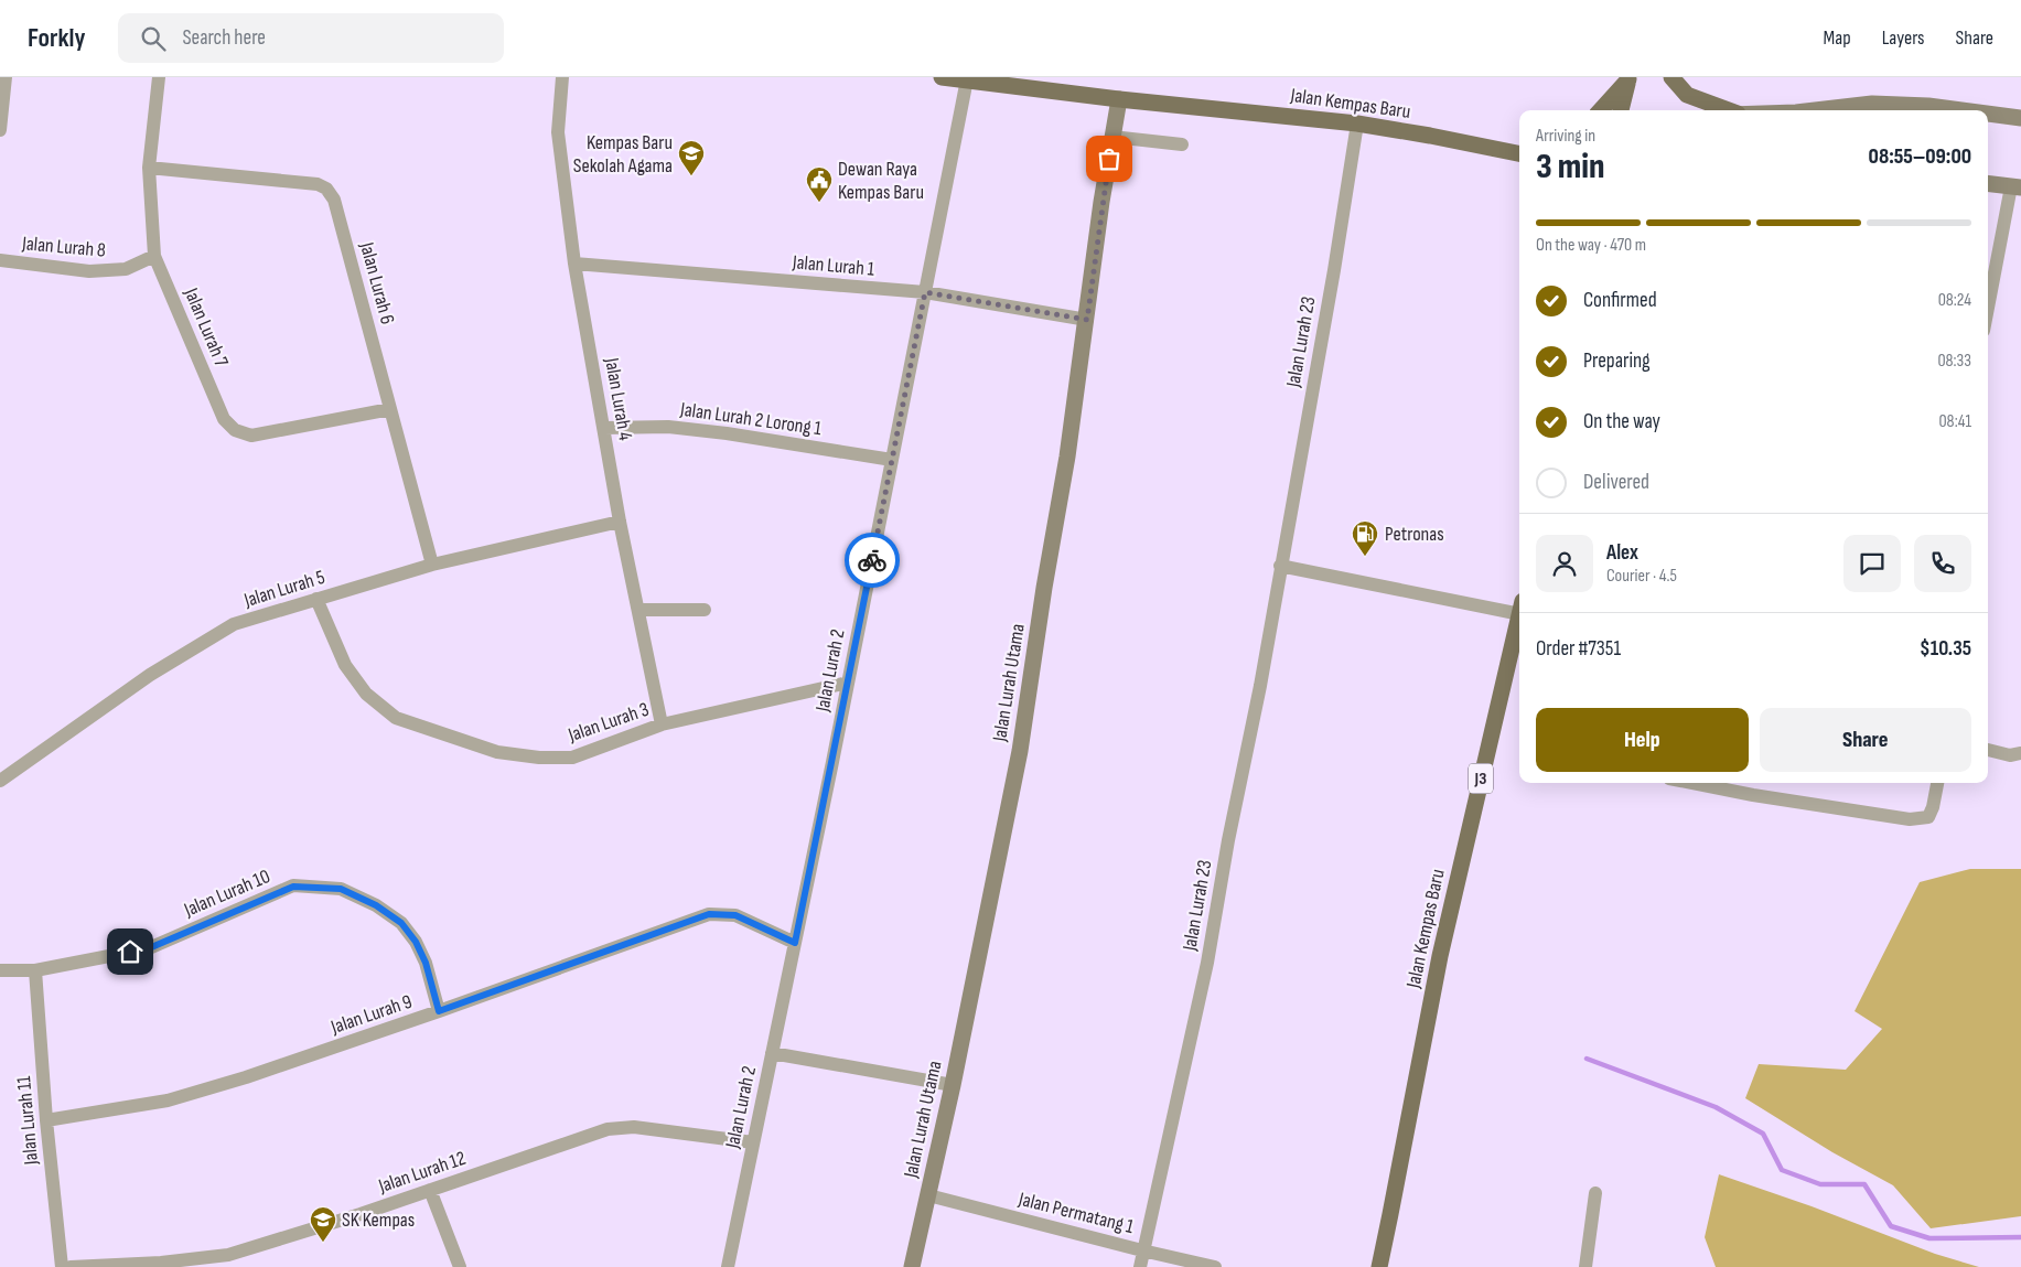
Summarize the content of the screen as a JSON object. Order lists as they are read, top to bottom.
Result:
{
  "streets": {
    "main road": ["Jalan Kempas Baru", "J3"],
    "street": [
      "Jalan Lurah 8",
      "Jalan Lurah 1",
      "Jalan Lurah 6",
      "Jalan Lurah 7",
      "Jalan Lurah 23",
      "Jalan Lurah 4",
      "Jalan Lurah 2 Lorong 1",
      "Jalan Lurah 5",
      "Jalan Lurah 2",
      "Jalan Lurah Utama",
      "Jalan Lurah 3",
      "Jalan Lurah 10",
      "Jalan Lurah 9",
      "Jalan Lurah 11",
      "Jalan Lurah 12",
      "Jalan Permatang 1"
    ]
  },
  "crossings": [
    ["Jalan Kempas Baru", "Jalan Lurah 23"],
    ["Jalan Kempas Baru", "Jalan Lurah 2"],
    ["Jalan Kempas Baru", "Jalan Lurah Utama"],
    ["Jalan Lurah 8", "Jalan Lurah 7"],
    ["Jalan Lurah 1", "Jalan Lurah 4"],
    ["Jalan Lurah 1", "Jalan Lurah 2"],
    ["Jalan Lurah 1", "Jalan Lurah Utama"],
    ["Jalan Lurah 6", "Jalan Lurah 7"],
    ["Jalan Lurah 6", "Jalan Lurah 5"],
    ["Jalan Lurah 23", "Jalan Permatang 1"],
    ["Jalan Lurah 4", "Jalan Lurah 2 Lorong 1"],
    ["Jalan Lurah 4", "Jalan Lurah 5"],
    ["Jalan Lurah 4", "Jalan Lurah 3"],
    ["Jalan Lurah 2 Lorong 1", "Jalan Lurah 2"],
    ["Jalan Lurah 5", "Jalan Lurah 3"],
    ["Jalan Lurah 2", "Jalan Lurah 3"],
    ["Jalan Lurah 2", "Jalan Lurah 9"],
    ["Jalan Lurah 2", "Jalan Lurah 12"],
    ["Jalan Lurah Utama", "Jalan Permatang 1"],
    ["Jalan Lurah 10", "Jalan Lurah 9"],
    ["Jalan Lurah 10", "Jalan Lurah 11"],
    ["Jalan Lurah 9", "Jalan Lurah 11"]
  ],
  "places": {
    "school or university": ["Kempas Baru Sekolah Agama", "SK Kempas"],
    "public building": ["Dewan Raya Kempas Baru"],
    "fuel station": ["Petronas"]
  },
  "page": {
    "header": "Forkly",
    "search": "Search here",
    "nav": ["Map", "Layers", "Share"],
    "heading": ["3 min", "Arriving in", "08:55–09:00"],
    "panel": [
      "Alex",
      "Courier · 4.5",
      "Order #7351",
      "$10.35"
    ],
    "bar": "On the way · 470 m",
    "list": [
      ["Confirmed", "08:24"],
      ["Preparing", "08:33"],
      ["On the way", "08:41"],
      "Delivered"
    ],
    "buttons": ["Help", "Share"]
  }
}
